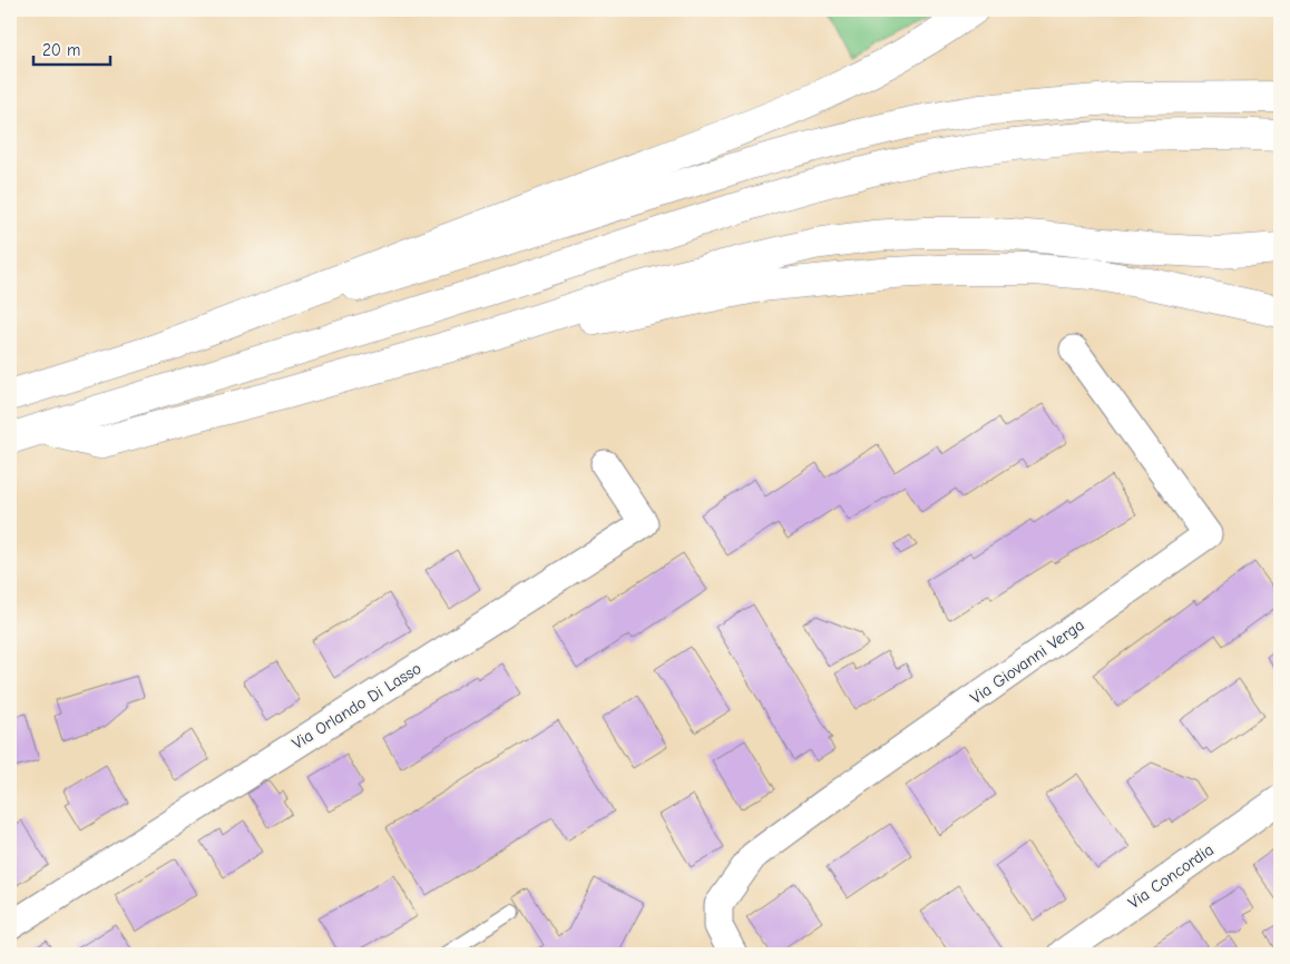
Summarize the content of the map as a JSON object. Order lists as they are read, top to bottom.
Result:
{
  "streets": {
    "street": ["Via Giovanni Verga", "Via Orlando Di Lasso", "Via Concordia"]
  },
  "scale_bar": "20 m"
}
